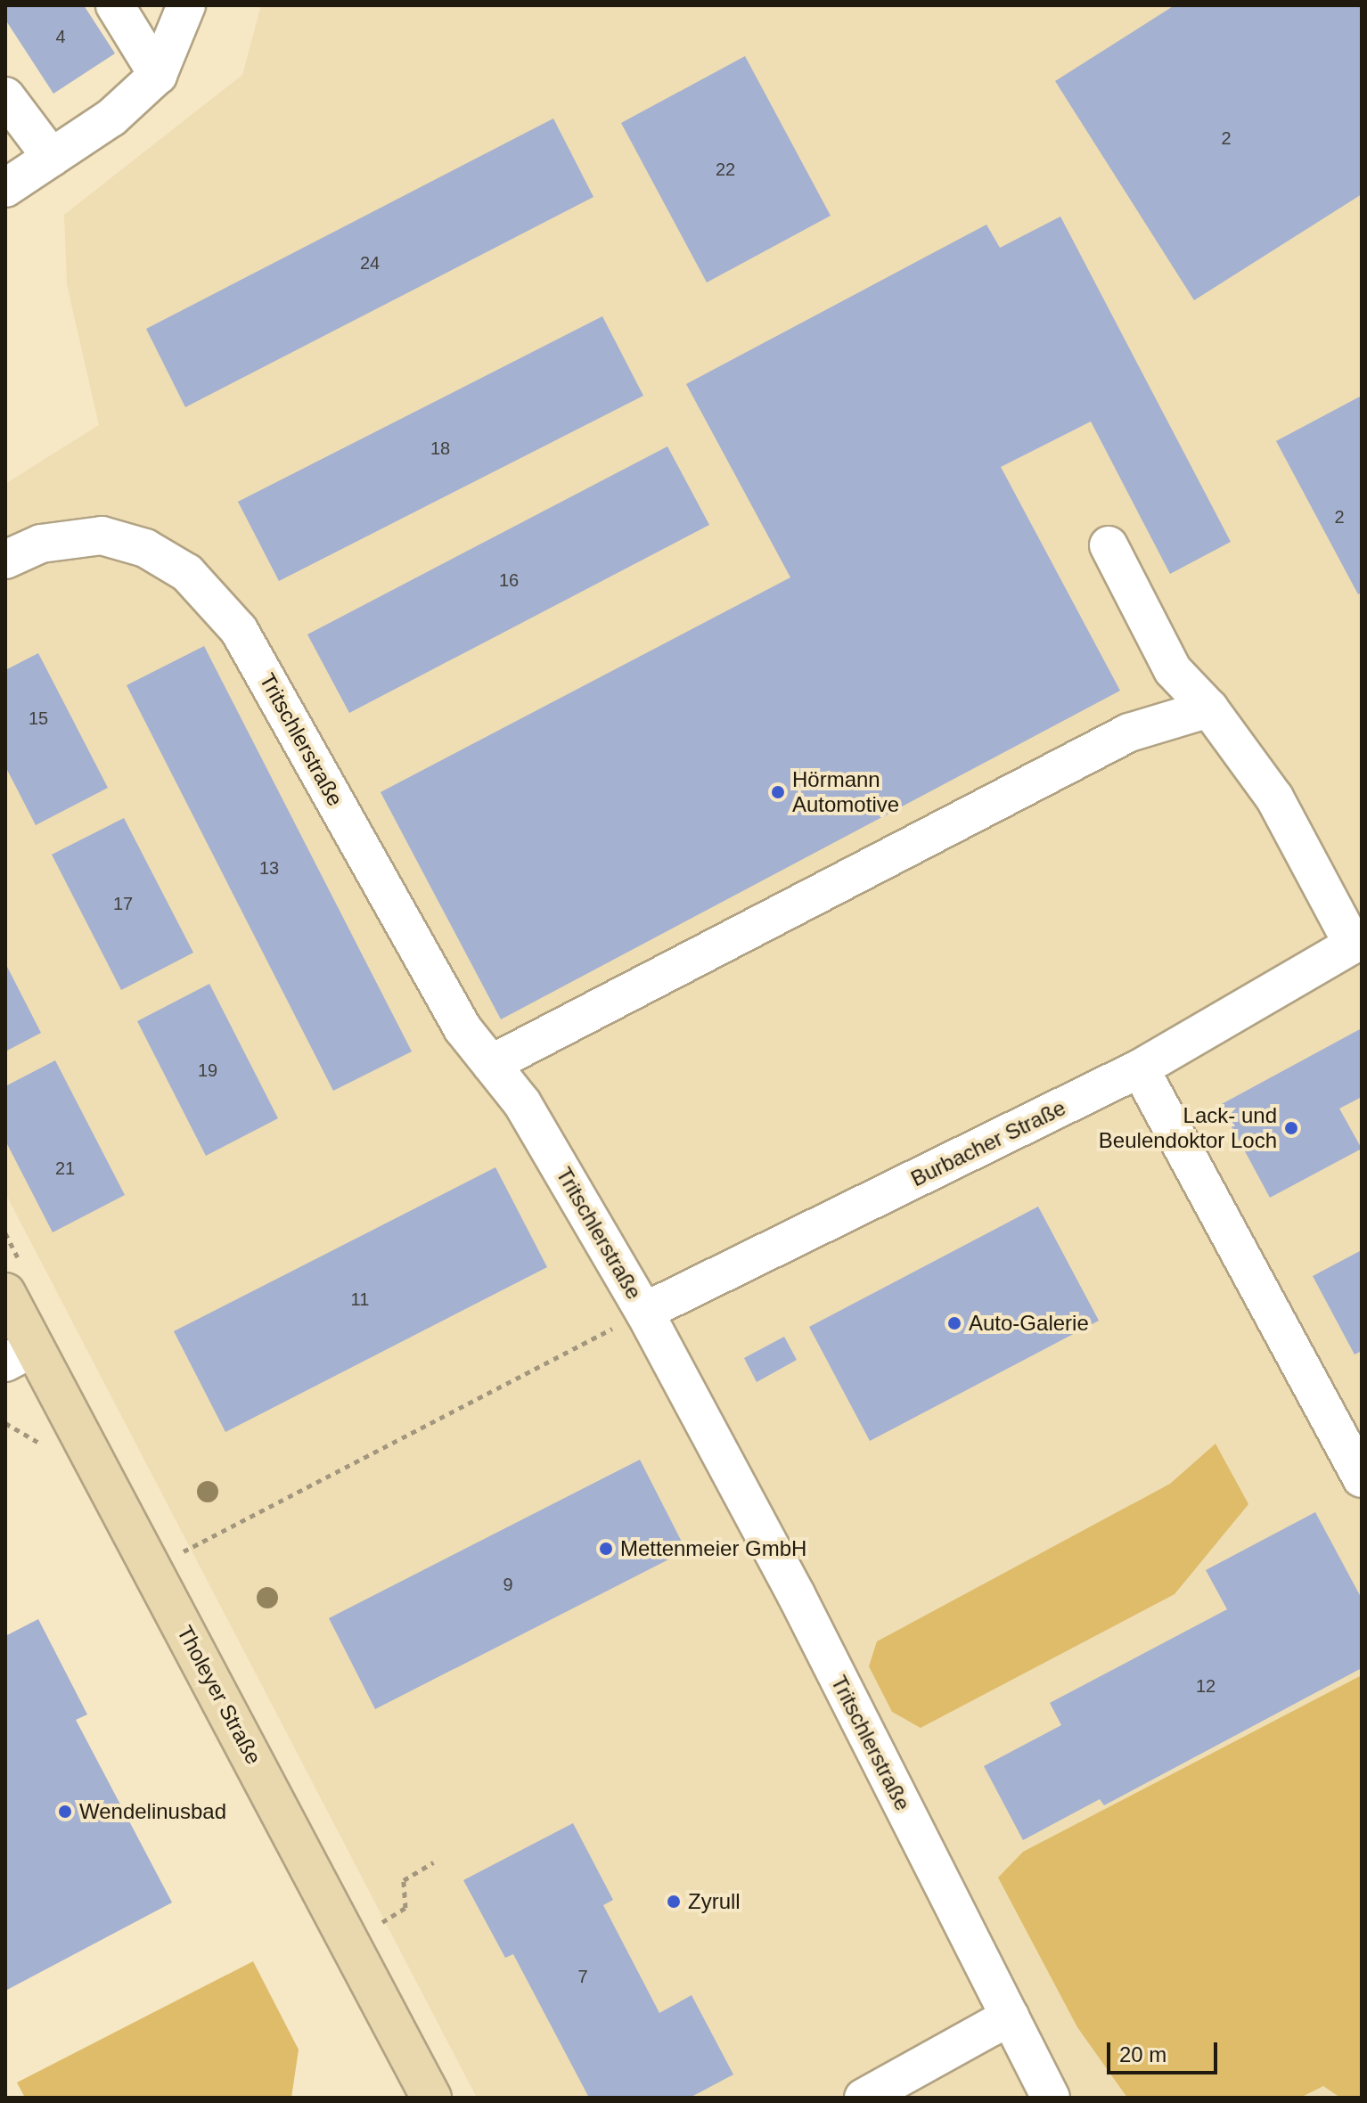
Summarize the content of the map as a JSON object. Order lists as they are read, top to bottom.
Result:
{
  "streets": {
    "main road": ["Tholeyer Straße"],
    "street": ["Tritschlerstraße", "Burbacher Straße"]
  },
  "crossings": [
    ["Tritschlerstraße", "Burbacher Straße"]
  ],
  "places": [
    "Hörmann Automotive",
    "Lack- und Beulendoktor Loch",
    "Auto-Galerie",
    "Mettenmeier GmbH",
    "Wendelinusbad",
    "Zyrull"
  ],
  "house_numbers": [
    "4",
    "2",
    "22",
    "24",
    "18",
    "2",
    "16",
    "15",
    "13",
    "17",
    "19",
    "21",
    "11",
    "9",
    "12",
    "7"
  ],
  "scale_bar": "20 m"
}
